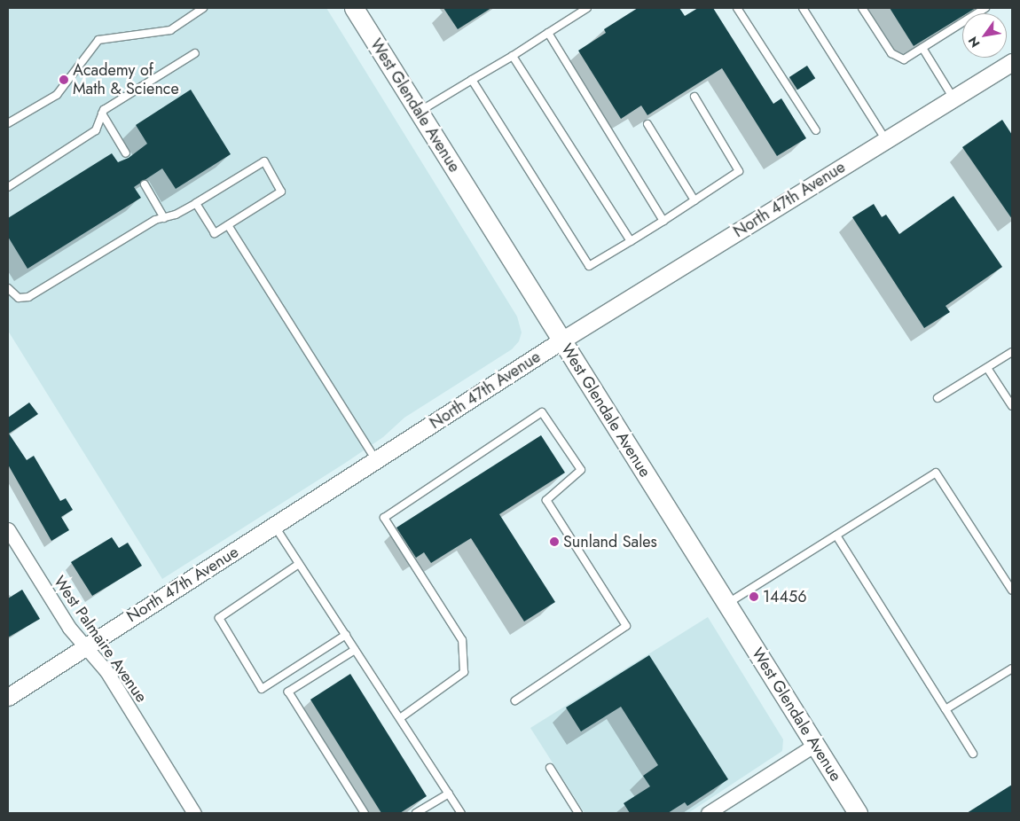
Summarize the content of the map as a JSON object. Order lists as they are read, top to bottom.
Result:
{
  "streets": {
    "main road": ["West Glendale Avenue"],
    "street": ["North 47th Avenue", "West Palmaire Avenue"]
  },
  "crossings": [
    ["West Glendale Avenue", "North 47th Avenue"],
    ["North 47th Avenue", "West Palmaire Avenue"]
  ],
  "places": ["Academy of Math & Science", "Sunland Sales", "14456"],
  "north": "bottom left"
}
